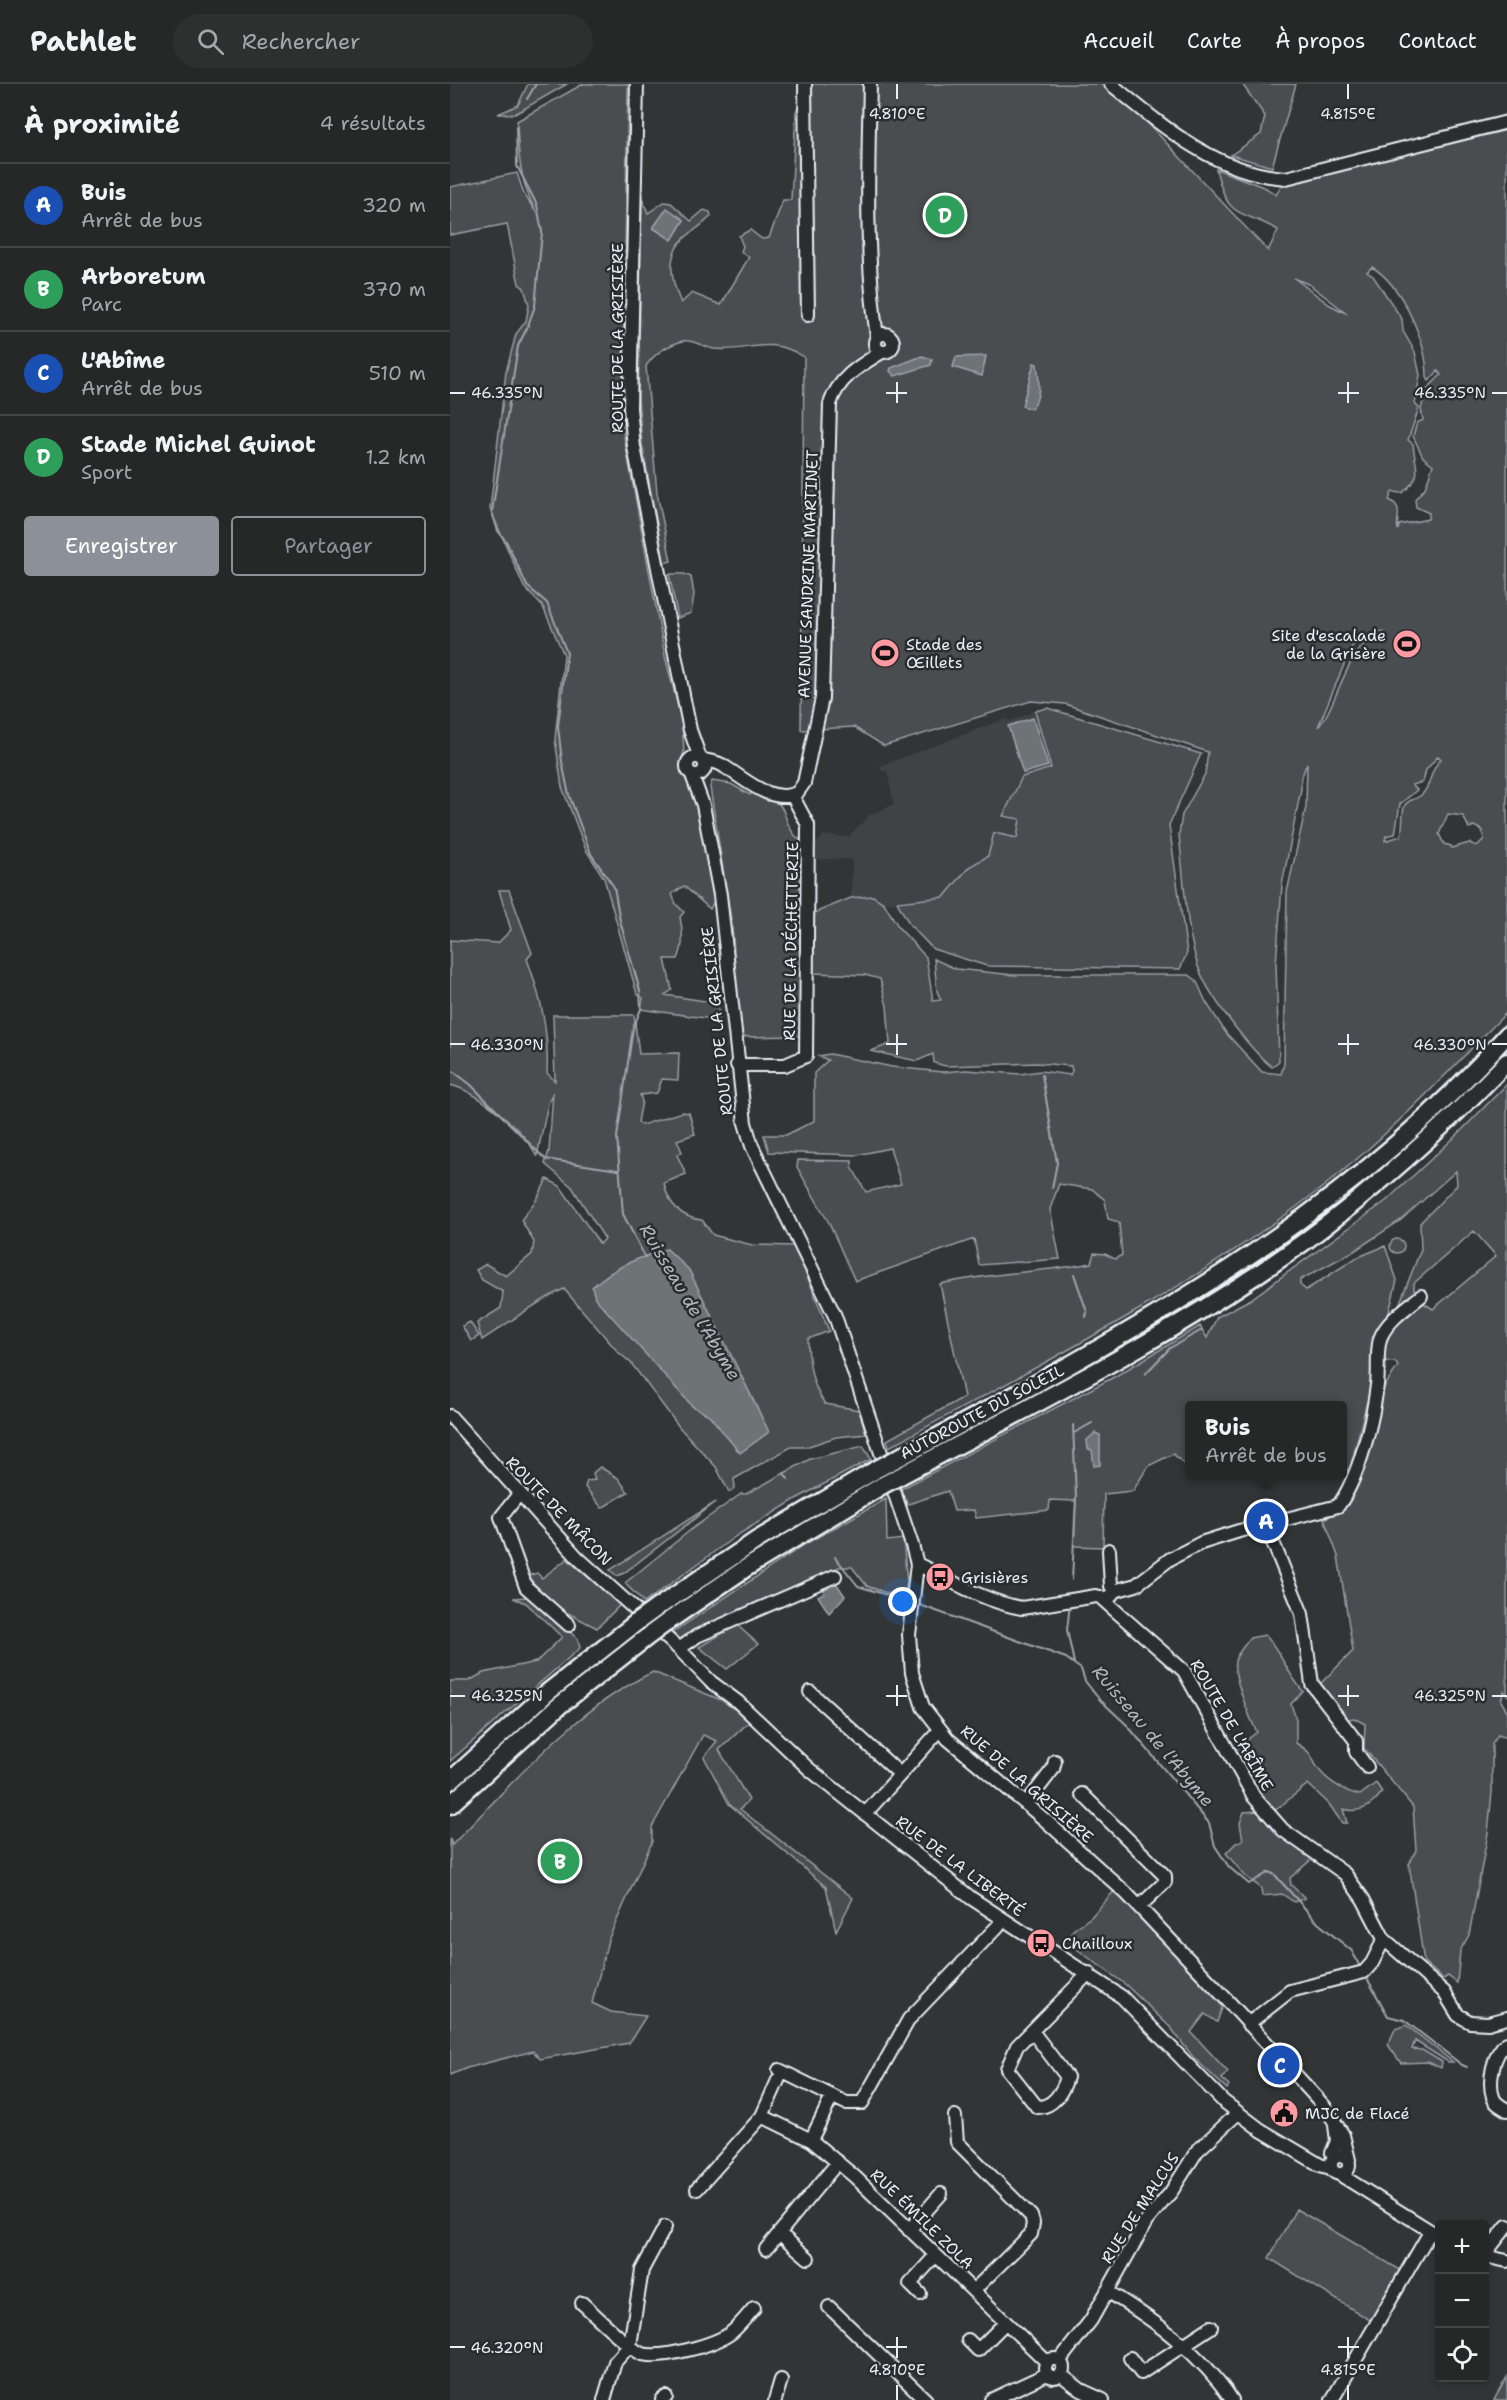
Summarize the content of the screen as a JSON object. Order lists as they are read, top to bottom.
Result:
{
  "streets": {
    "highway": ["AUTOROUTE DU SOLEIL"],
    "street": [
      "ROUTE DE LA GRISIÈRE",
      "AVENUE SANDRINE MARTINET",
      "RUE DE LA DÉCHETTERIE",
      "ROUTE DE MÂCON",
      "ROUTE DE L'ABÎME",
      "RUE DE LA GRISIÈRE",
      "RUE DE LA LIBERTÉ",
      "RUE DE MALCUS",
      "RUE ÉMILE ZOLA"
    ]
  },
  "crossings": [
    ["ROUTE DE LA GRISIÈRE", "RUE DE LA DÉCHETTERIE"],
    ["ROUTE DE LA GRISIÈRE", "RUE DE LA GRISIÈRE"],
    ["AVENUE SANDRINE MARTINET", "RUE DE LA DÉCHETTERIE"],
    ["AUTOROUTE DU SOLEIL", "ROUTE DE MÂCON"],
    ["AUTOROUTE DU SOLEIL", "RUE DE LA LIBERTÉ"],
    ["ROUTE DE MÂCON", "RUE DE LA LIBERTÉ"],
    ["RUE DE LA LIBERTÉ", "RUE DE MALCUS"],
    ["RUE DE MALCUS", "RUE ÉMILE ZOLA"]
  ],
  "water": ["Ruisseau de l'Abyme"],
  "places": {
    "sports": ["Site d'escalade de la Grisère", "Stade des Œillets"],
    "bus stop": ["Grisières", "Chailloux"],
    "public building": ["MJC de Flacé"]
  },
  "page": {
    "header": "Pathlet",
    "search": "Rechercher",
    "nav": [
      "Accueil",
      "Carte",
      "À propos",
      "Contact"
    ],
    "heading": ["À proximité", "4 résultats"],
    "list": [
      {
        "mark": "A",
        "name": "Buis",
        "note": "Arrêt de bus",
        "value": "320 m"
      },
      {
        "mark": "B",
        "name": "Arboretum",
        "note": "Parc",
        "value": "370 m"
      },
      {
        "mark": "C",
        "name": "L'Abîme",
        "note": "Arrêt de bus",
        "value": "510 m"
      },
      {
        "mark": "D",
        "name": "Stade Michel Guinot",
        "note": "Sport",
        "value": "1.2 km"
      }
    ],
    "pins": [
      "D",
      "A",
      "B",
      "C"
    ],
    "buttons": ["Enregistrer", "Partager"],
    "popup": ["Buis", "Arrêt de bus"],
    "map_buttons": ["+", "−"]
  },
  "coordinates": [
    "4.810°E",
    "4.815°E",
    "46.335°N",
    "46.330°N",
    "46.325°N",
    "46.320°N"
  ]
}
